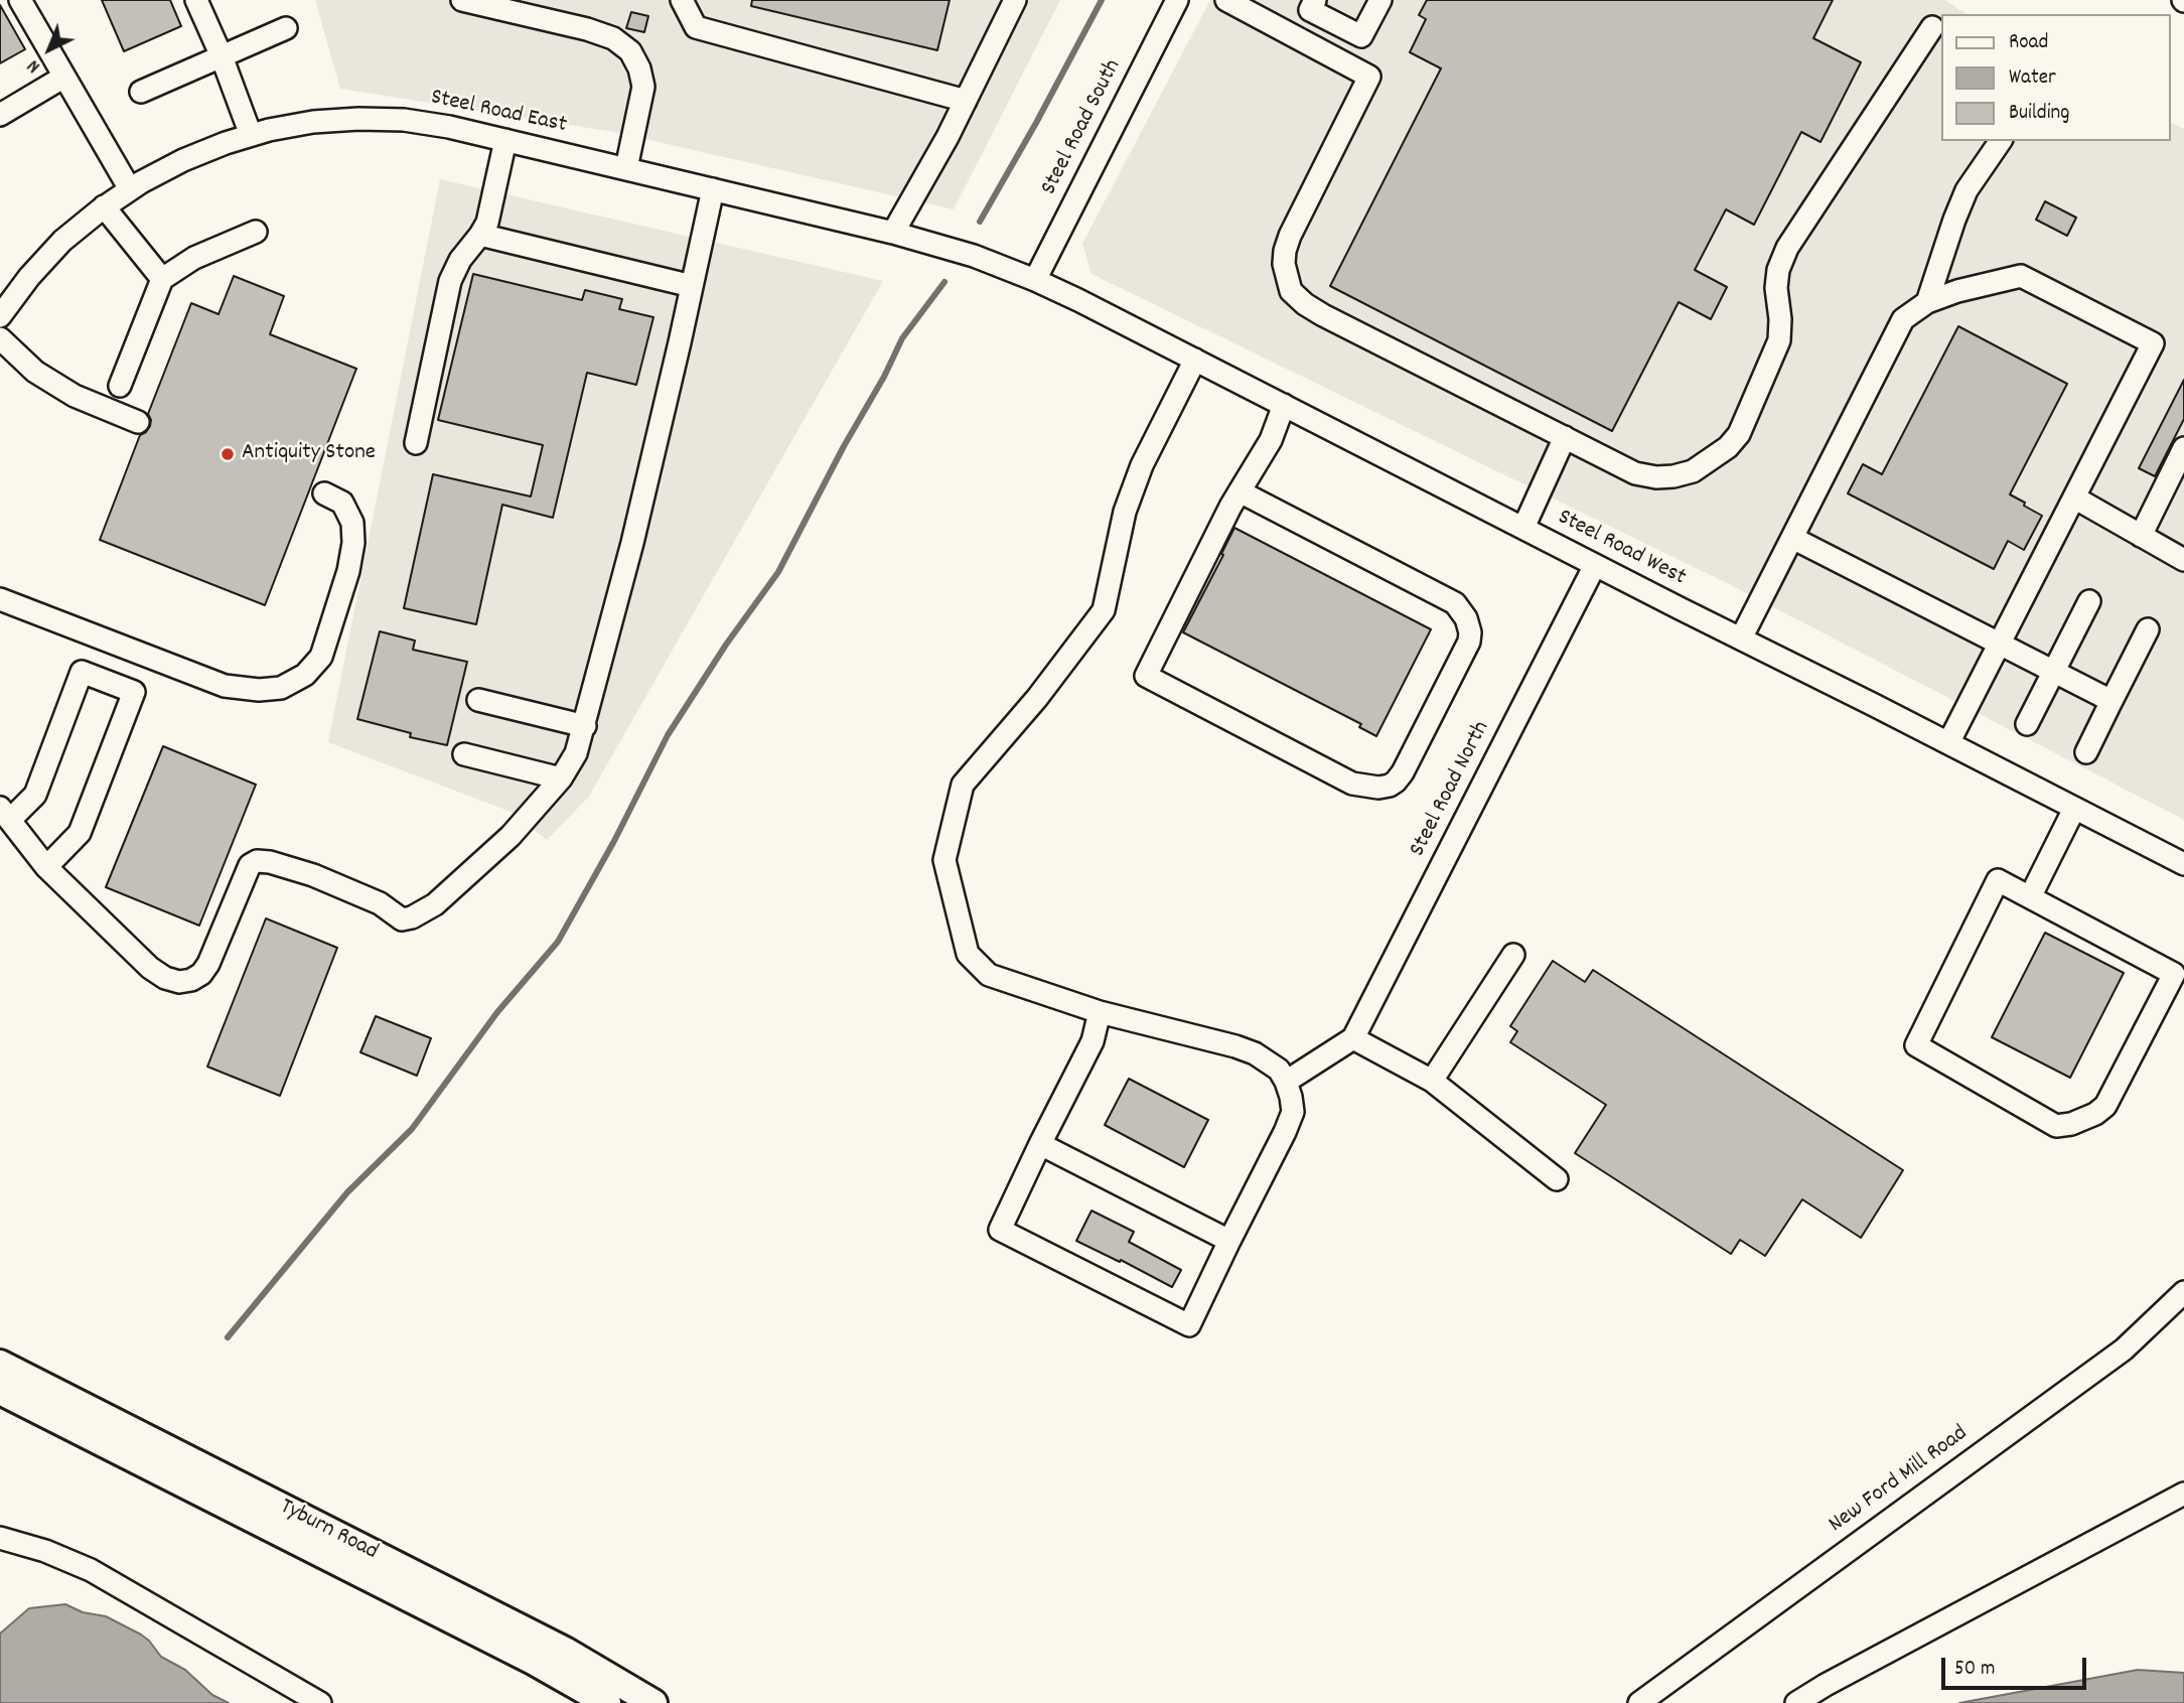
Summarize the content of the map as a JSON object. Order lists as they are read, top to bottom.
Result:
{
  "streets": {
    "main road": ["Tyburn Road"],
    "street": [
      "Steel Road East",
      "Steel Road South",
      "Steel Road West",
      "Steel Road North",
      "New Ford Mill Road"
    ]
  },
  "crossings": [
    ["Steel Road East", "Steel Road South"],
    ["Steel Road East", "Steel Road West"],
    ["Steel Road South", "Steel Road West"],
    ["Steel Road West", "Steel Road North"]
  ],
  "places": ["Antiquity Stone"],
  "legend": ["Road", "Water", "Building"],
  "scale_bar": "50 m",
  "north": "bottom left"
}
